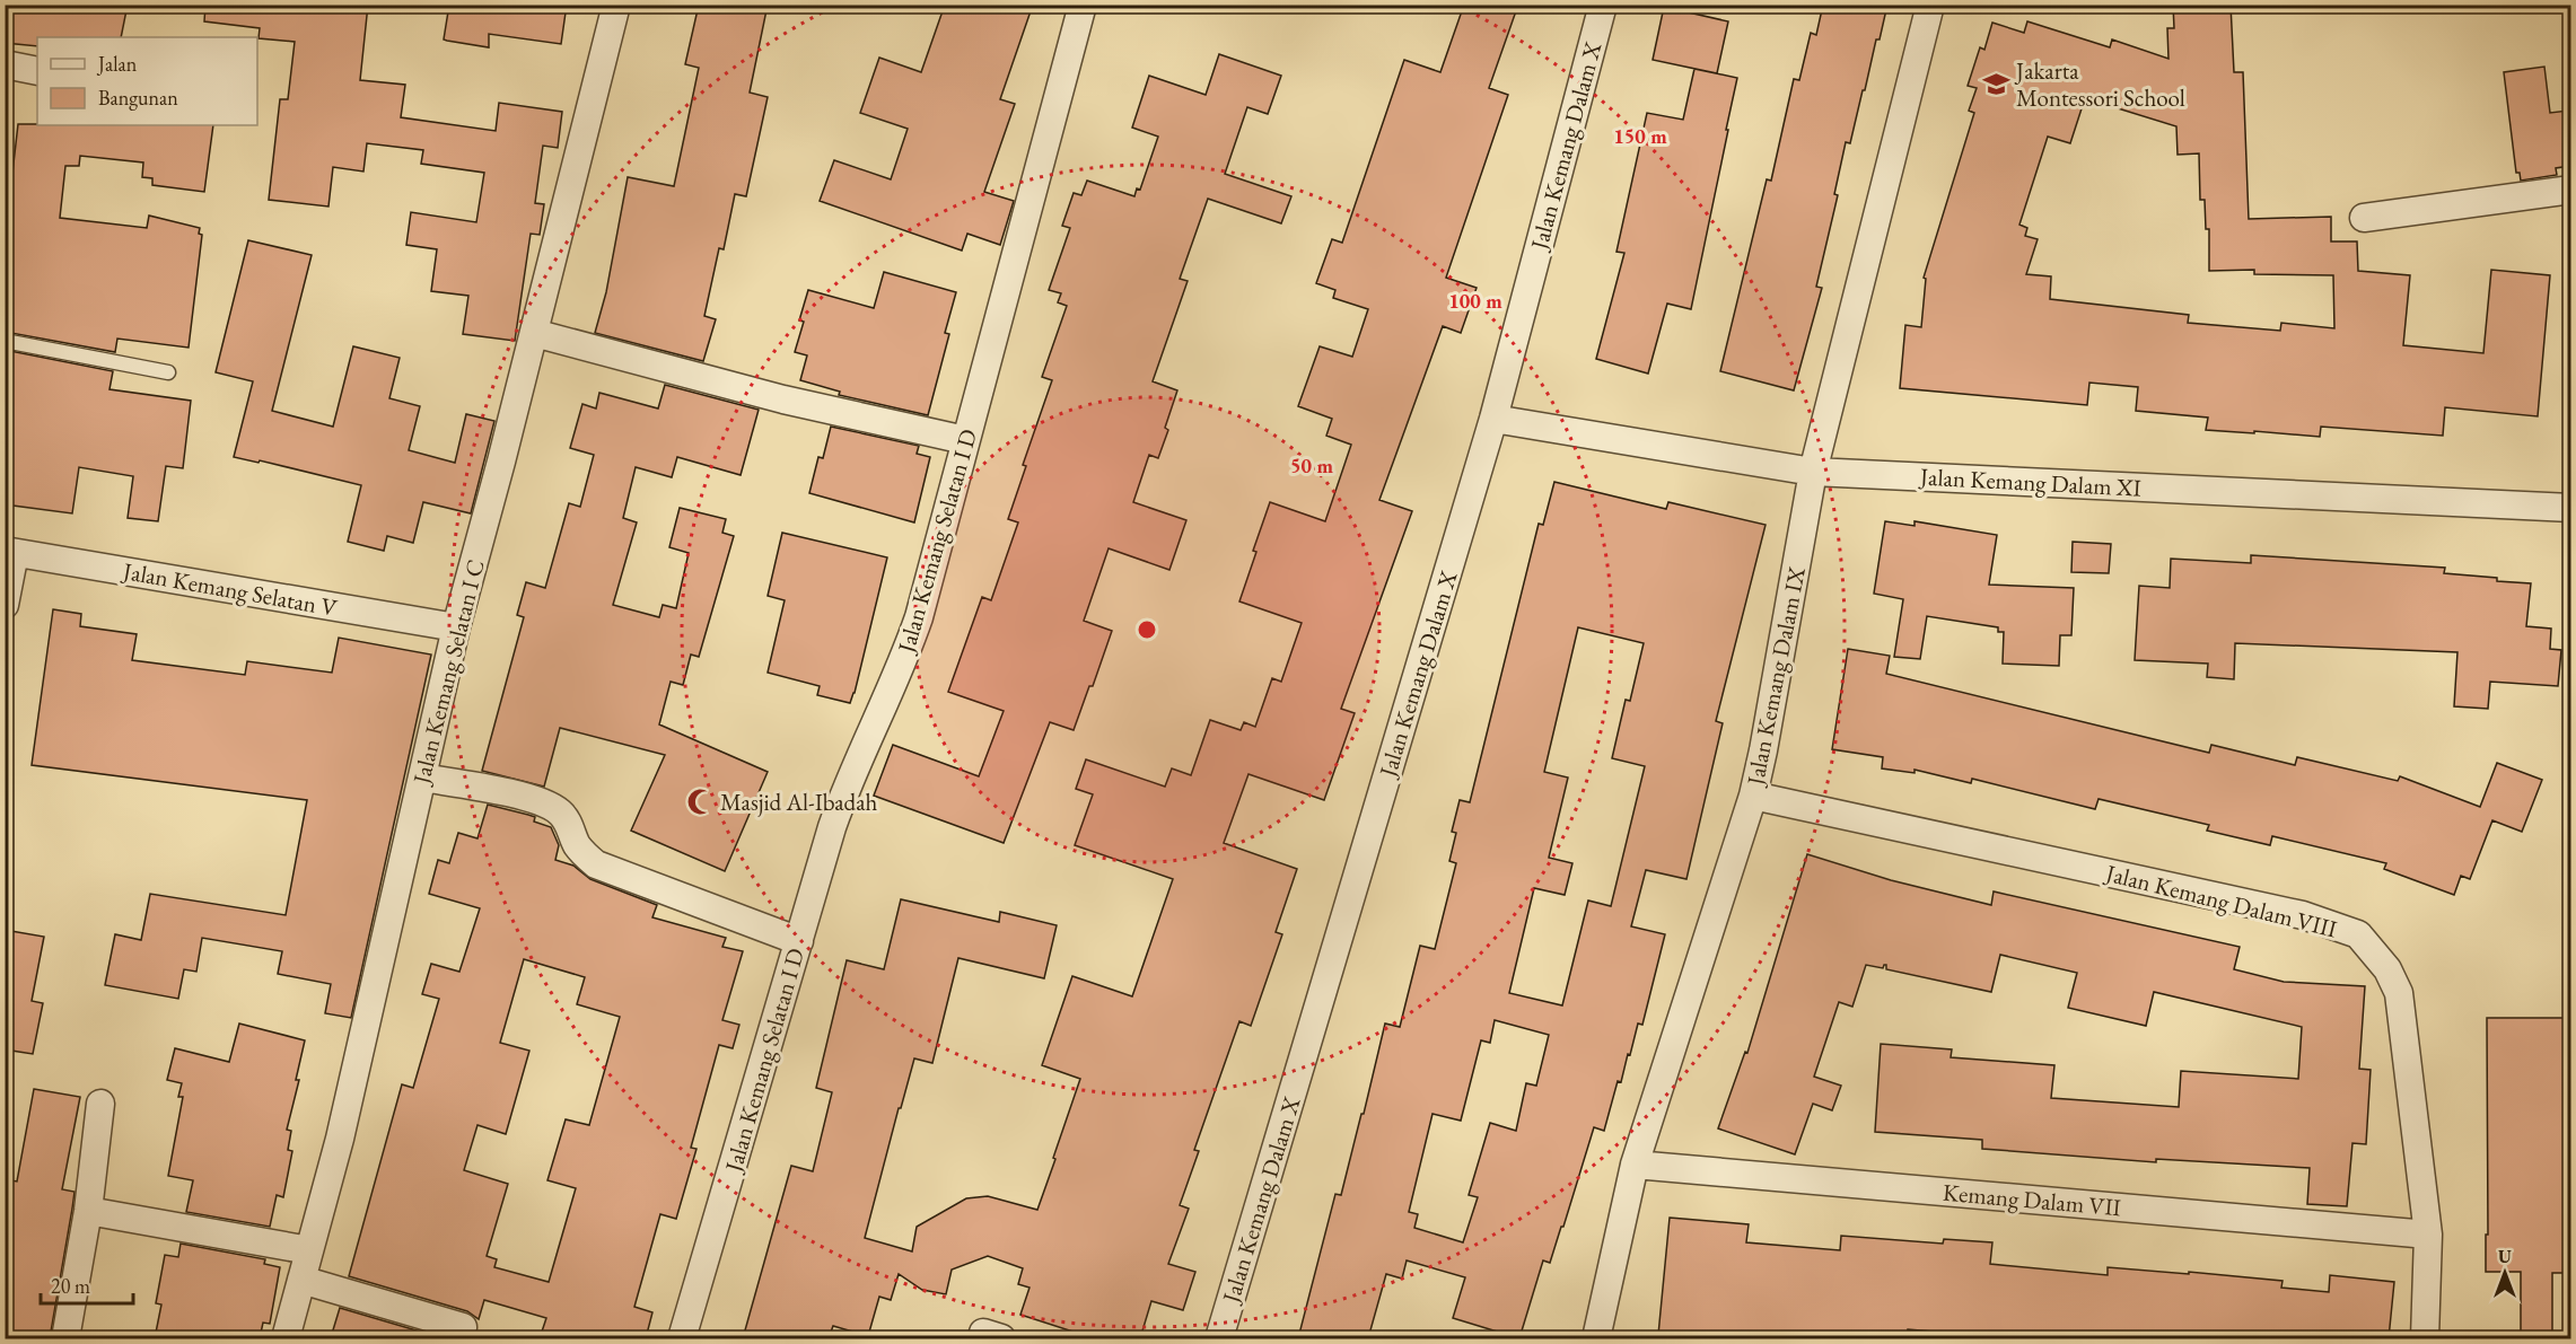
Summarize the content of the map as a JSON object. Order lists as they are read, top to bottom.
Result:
{
  "streets": {
    "street": [
      "Jalan Kemang Dalam X",
      "Jalan Kemang Dalam XI",
      "Jalan Kemang Selatan I D",
      "Jalan Kemang Selatan V",
      "Jalan Kemang Selatan I C",
      "Jalan Kemang Dalam IX",
      "Jalan Kemang Dalam VIII",
      "Kemang Dalam VII"
    ]
  },
  "crossings": [
    ["Jalan Kemang Dalam X", "Jalan Kemang Dalam XI"],
    ["Jalan Kemang Dalam XI", "Jalan Kemang Dalam IX"],
    ["Jalan Kemang Selatan V", "Jalan Kemang Selatan I C"],
    ["Jalan Kemang Dalam IX", "Jalan Kemang Dalam VIII"],
    ["Jalan Kemang Dalam IX", "Kemang Dalam VII"],
    ["Jalan Kemang Dalam VIII", "Kemang Dalam VII"]
  ],
  "places": {
    "school or university": ["Jakarta Montessori School"],
    "mosque": ["Masjid Al-Ibadah"]
  },
  "legend": ["Jalan", "Bangunan"],
  "scale_bar": "20 m",
  "north": "top",
  "rings": ["150 m", "100 m", "50 m"]
}
